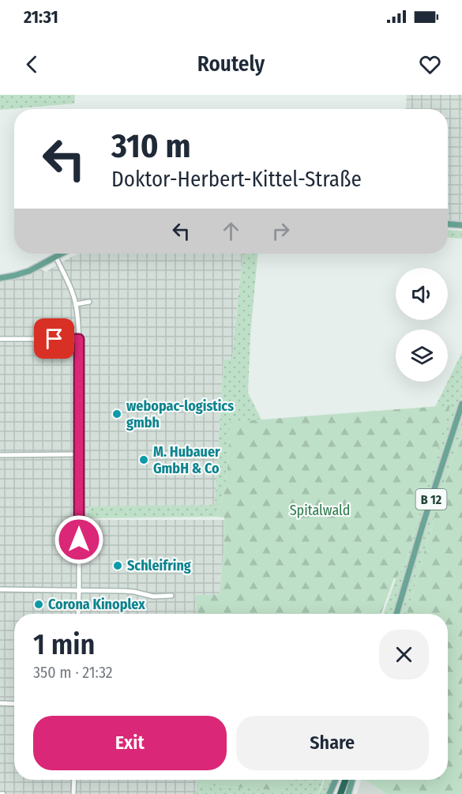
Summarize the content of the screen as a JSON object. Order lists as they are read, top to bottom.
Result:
{
  "streets": {
    "main road": ["B 12"]
  },
  "parks": ["Spitalwald"],
  "places": [
    "webopac-logistics gmbh",
    "M. Hubauer GmbH & Co",
    "Schleifring",
    "Corona Kinoplex"
  ],
  "page": {
    "status": "21:31",
    "header": "Routely",
    "turn": ["310 m", "Doktor-Herbert-Kittel-Straße"],
    "heading": ["1 min", "350 m · 21:32"],
    "buttons": ["Exit", "Share"]
  }
}
